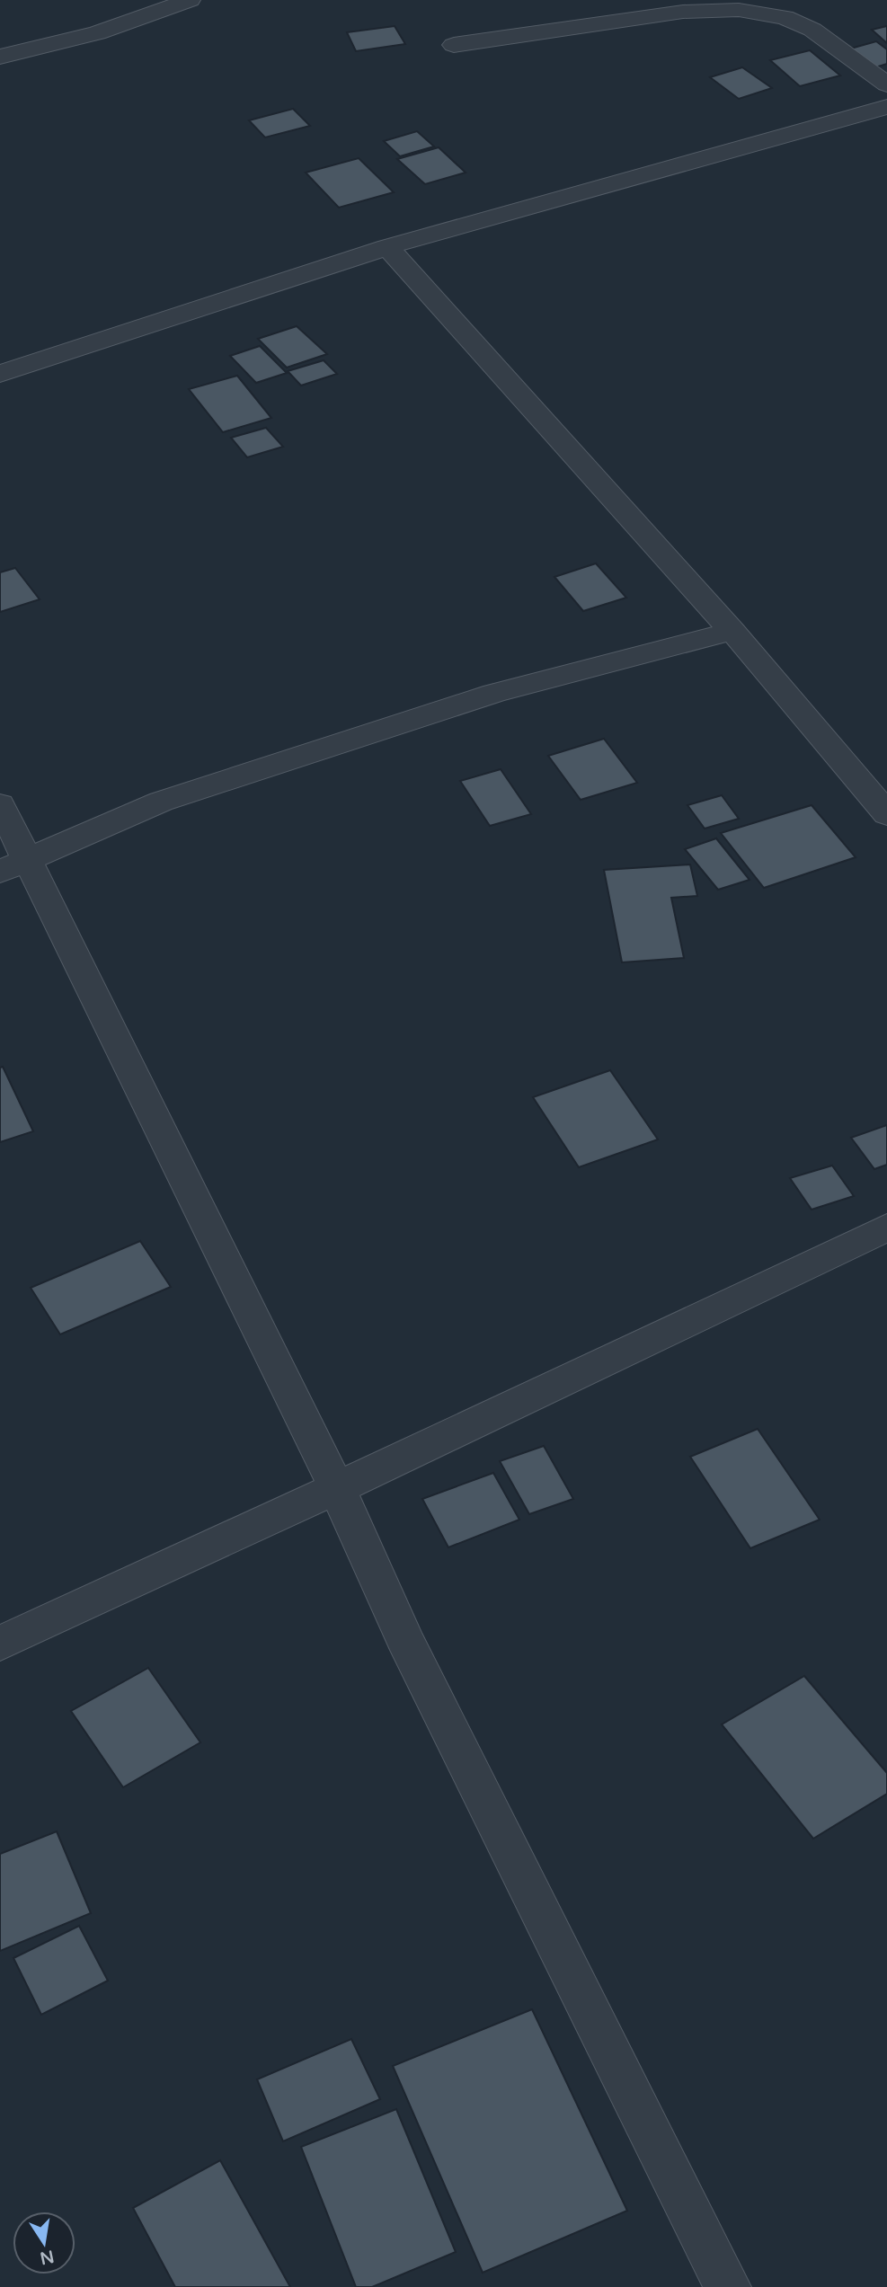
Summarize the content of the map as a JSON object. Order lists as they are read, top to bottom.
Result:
{
  "north": "bottom"
}
